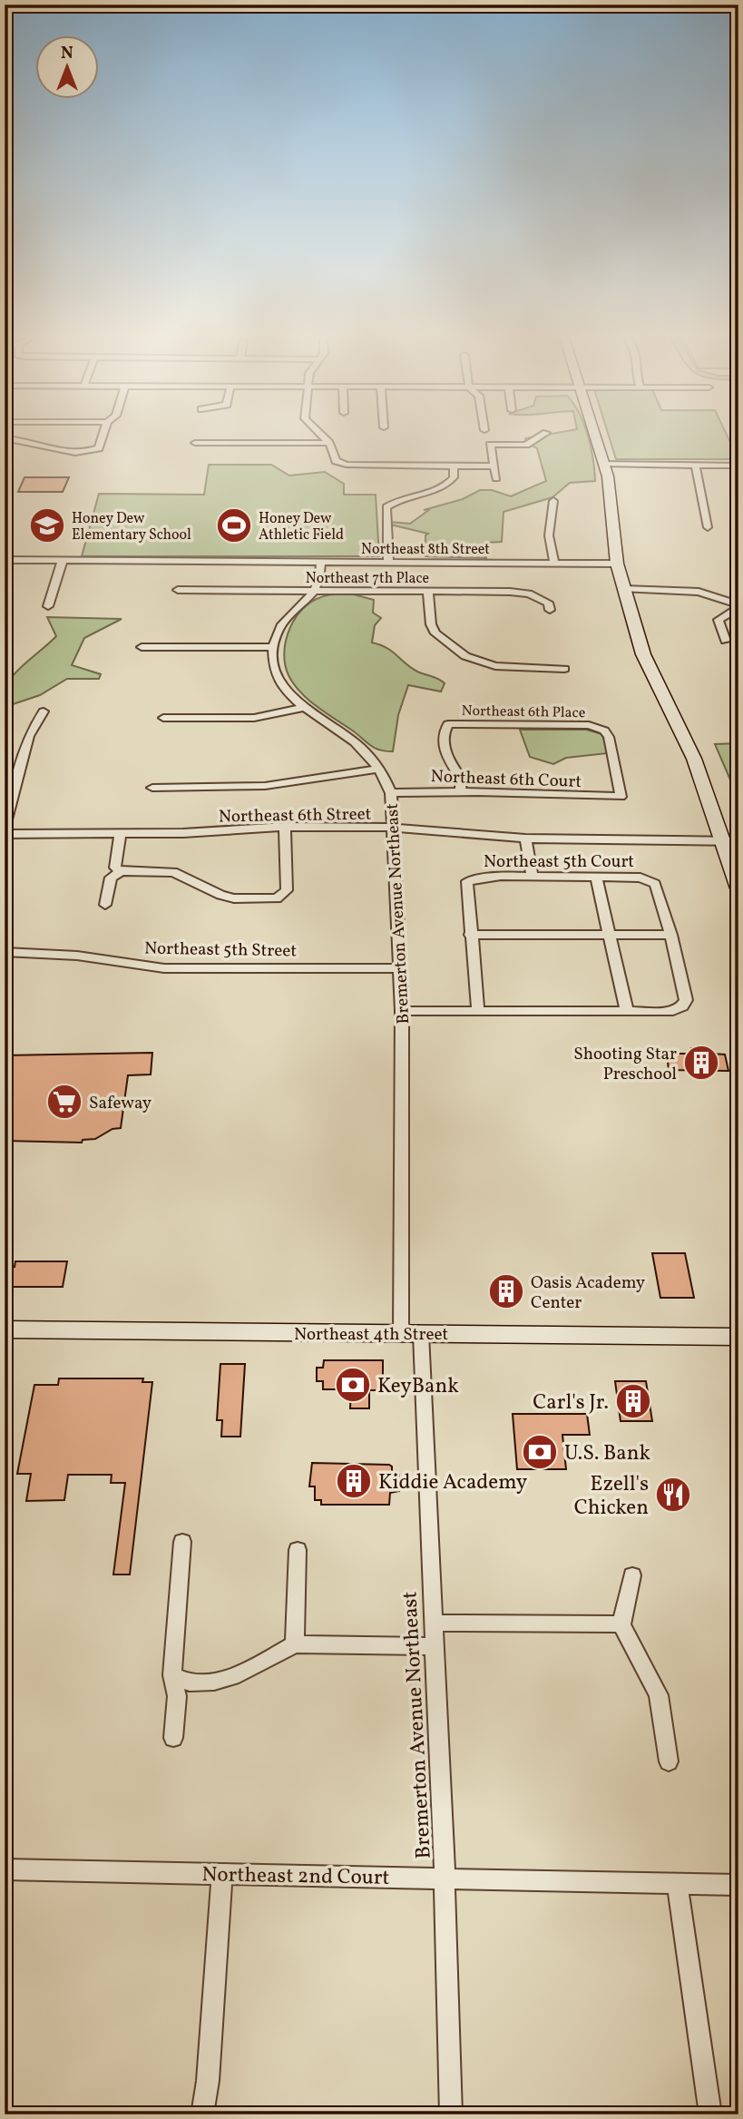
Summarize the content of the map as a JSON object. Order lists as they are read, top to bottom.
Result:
{
  "streets": {
    "main road": ["Northeast 4th Street"],
    "street": [
      "Northeast 8th Street",
      "Northeast 7th Place",
      "Northeast 6th Place",
      "Northeast 6th Court",
      "Northeast 6th Street",
      "Northeast 5th Court",
      "Bremerton Avenue Northeast",
      "Northeast 5th Street",
      "Northeast 2nd Court"
    ]
  },
  "crossings": [
    ["Northeast 8th Street", "Bremerton Avenue Northeast"],
    ["Northeast 7th Place", "Bremerton Avenue Northeast"],
    ["Northeast 6th Place", "Northeast 6th Court"],
    ["Northeast 6th Court", "Bremerton Avenue Northeast"],
    ["Northeast 6th Street", "Bremerton Avenue Northeast"],
    ["Bremerton Avenue Northeast", "Northeast 5th Street"],
    ["Bremerton Avenue Northeast", "Northeast 4th Street"],
    ["Bremerton Avenue Northeast", "Northeast 2nd Court"]
  ],
  "places": {
    "school or university": ["Honey Dew Elementary School"],
    "sports": ["Honey Dew Athletic Field"],
    "building": [
      "Shooting Star Preschool",
      "Oasis Academy Center",
      "Carl's Jr.",
      "Kiddie Academy"
    ],
    "supermarket": ["Safeway"],
    "bank": ["KeyBank", "U.S. Bank"],
    "restaurant": ["Ezell's Chicken"]
  },
  "north": "top"
}
